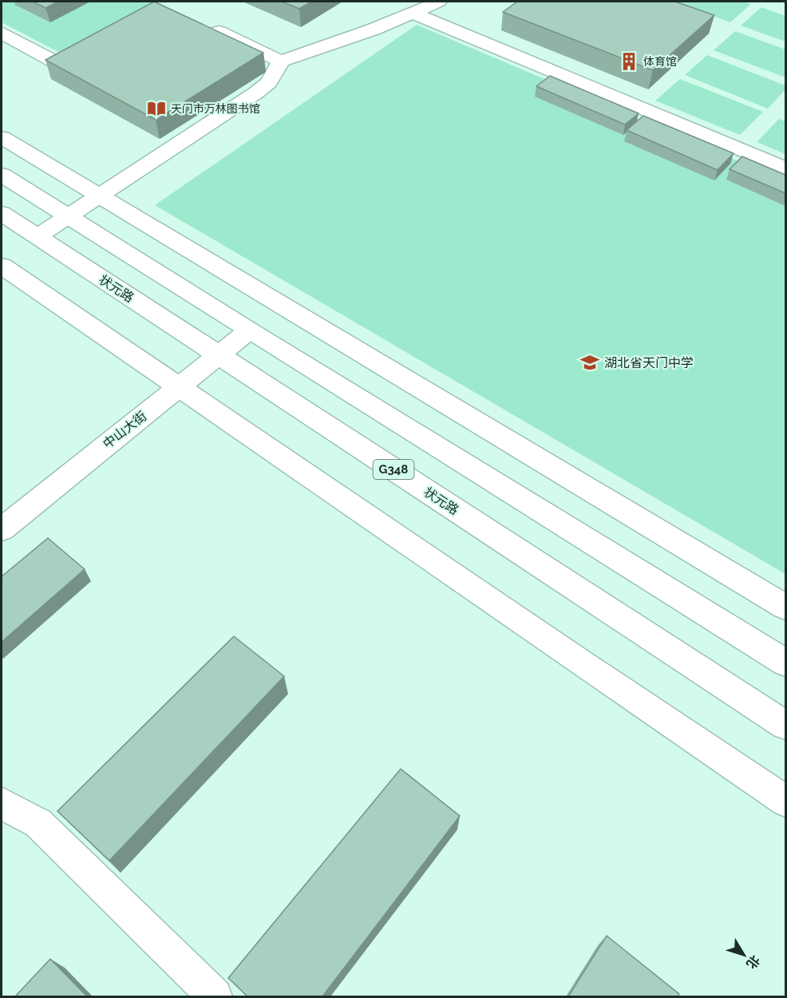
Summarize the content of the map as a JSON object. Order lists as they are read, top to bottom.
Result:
{
  "streets": {
    "main road": ["状元路", "中山大街", "G348"]
  },
  "crossings": [
    ["状元路", "中山大街"]
  ],
  "places": {
    "building": ["体育馆"],
    "library": ["天门市万林图书馆"],
    "school or university": ["湖北省天门中学"]
  },
  "north": "bottom right"
}
